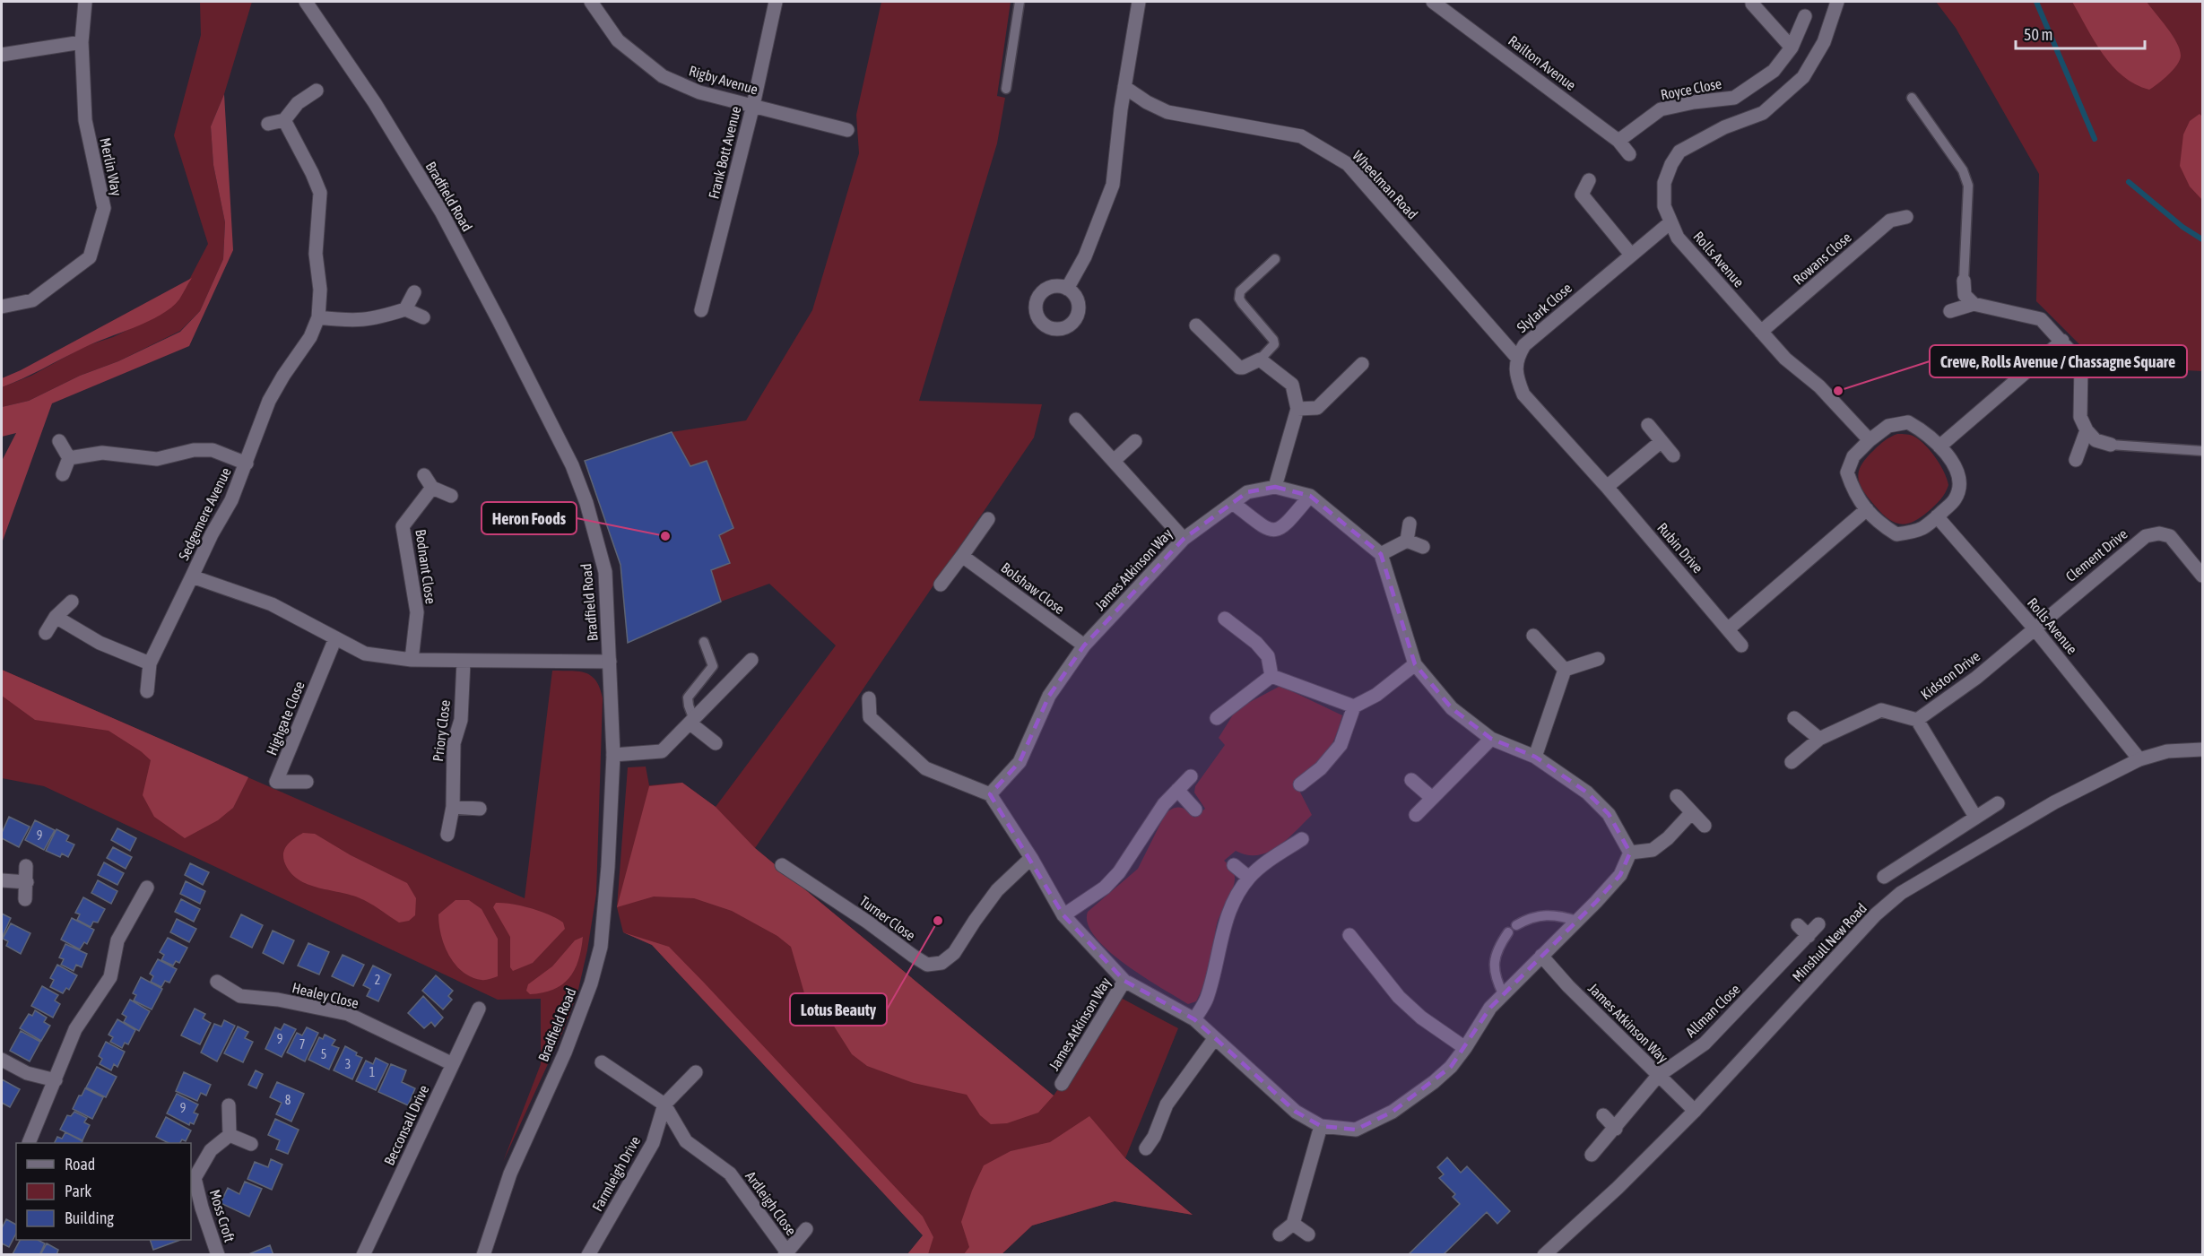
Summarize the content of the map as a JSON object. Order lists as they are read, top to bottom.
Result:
{
  "streets": {
    "street": [
      "Railton Avenue",
      "Rigby Avenue",
      "Royce Close",
      "Frank Bott Avenue",
      "Merlin Way",
      "Wheelman Road",
      "Bradfield Road",
      "Rowans Close",
      "Rolls Avenue",
      "Slylark Close",
      "Sedgemere Avenue",
      "Rubin Drive",
      "Clement Drive",
      "Bodnant Close",
      "James Atkinson Way",
      "Bolshaw Close",
      "Kidston Drive",
      "Highgate Close",
      "Priory Close",
      "Turner Close",
      "Minshull New Road",
      "Healey Close",
      "Allman Close",
      "Becconsall Drive",
      "Farmleigh Drive",
      "Ardleigh Close",
      "Moss Croft"
    ]
  },
  "crossings": [
    ["Railton Avenue", "Royce Close"],
    ["Rigby Avenue", "Frank Bott Avenue"],
    ["Wheelman Road", "Slylark Close"],
    ["Bradfield Road", "Sedgemere Avenue"],
    ["Rowans Close", "Rolls Avenue"],
    ["Rolls Avenue", "Slylark Close"],
    ["Rolls Avenue", "Clement Drive"],
    ["Rolls Avenue", "Kidston Drive"],
    ["Rolls Avenue", "Minshull New Road"],
    ["Sedgemere Avenue", "Bodnant Close"],
    ["Sedgemere Avenue", "Highgate Close"],
    ["Sedgemere Avenue", "Priory Close"],
    ["Clement Drive", "Kidston Drive"],
    ["James Atkinson Way", "Bolshaw Close"],
    ["James Atkinson Way", "Turner Close"],
    ["James Atkinson Way", "Minshull New Road"],
    ["James Atkinson Way", "Allman Close"],
    ["Healey Close", "Becconsall Drive"],
    ["Farmleigh Drive", "Ardleigh Close"]
  ],
  "places": ["Crewe, Rolls Avenue / Chassagne Square", "Heron Foods", "Lotus Beauty"],
  "house_numbers": [
    "9",
    "2",
    "9",
    "7",
    "5",
    "3",
    "1",
    "8",
    "9"
  ],
  "legend": ["Road", "Park", "Building"],
  "scale_bar": "50 m"
}
